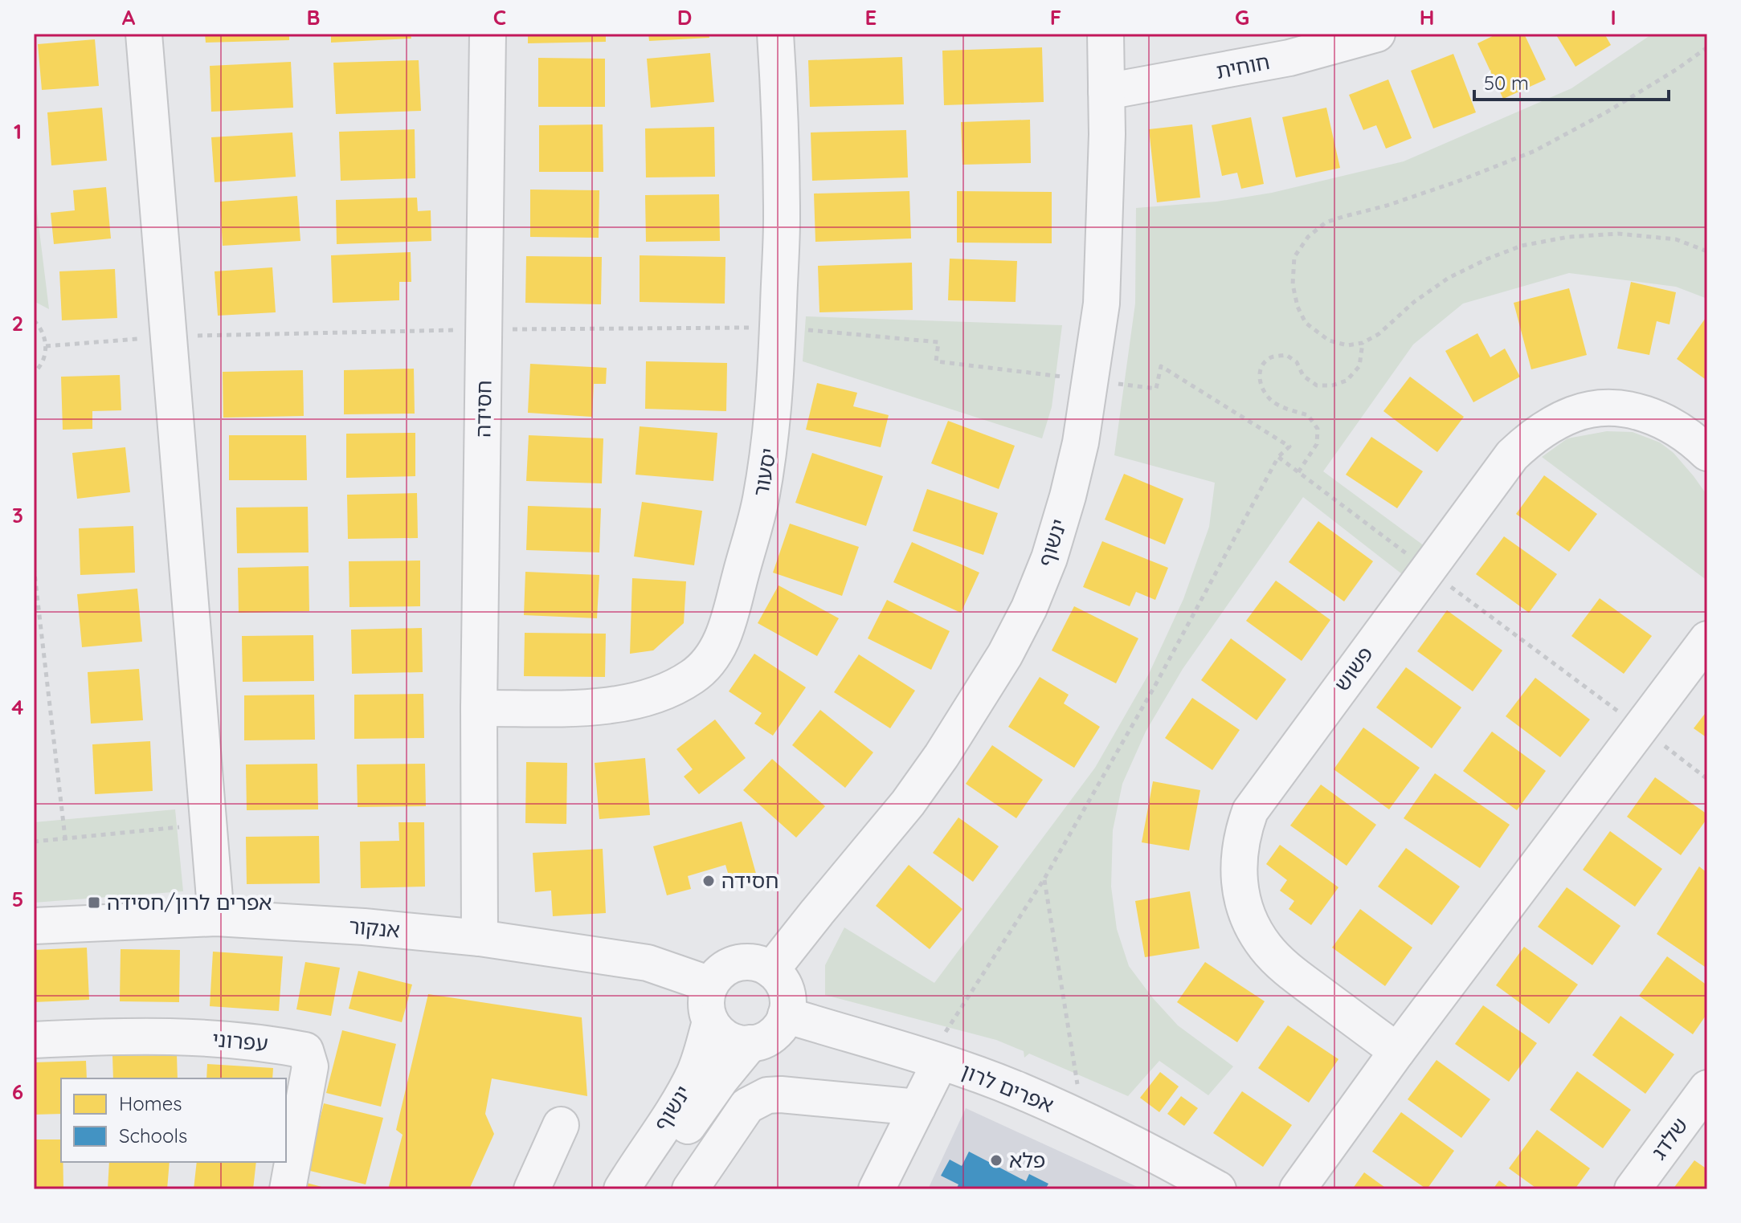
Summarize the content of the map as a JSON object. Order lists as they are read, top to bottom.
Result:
{
  "streets": {
    "street": [
      "חוחית",
      "חסידה",
      "יסעור",
      "ינשוף",
      "פשוש",
      "אנקור",
      "עפרוני",
      "אפרים לרון",
      "שלדג"
    ]
  },
  "crossings": [
    ["חוחית", "ינשוף"],
    ["חסידה", "יסעור"],
    ["חסידה", "אנקור"],
    ["ינשוף", "אנקור"],
    ["ינשוף", "אפרים לרון"],
    ["אנקור", "אפרים לרון"]
  ],
  "places": {
    "other": ["חסידה", "פלא"],
    "transit": ["אפרים לרון/חסידה"]
  },
  "legend": ["Homes", "Schools"],
  "scale_bar": "50 m",
  "grid": {
    "columns": [
      "A",
      "B",
      "C",
      "D",
      "E",
      "F",
      "G",
      "H",
      "I"
    ],
    "rows": [
      "1",
      "2",
      "3",
      "4",
      "5",
      "6"
    ]
  }
}
